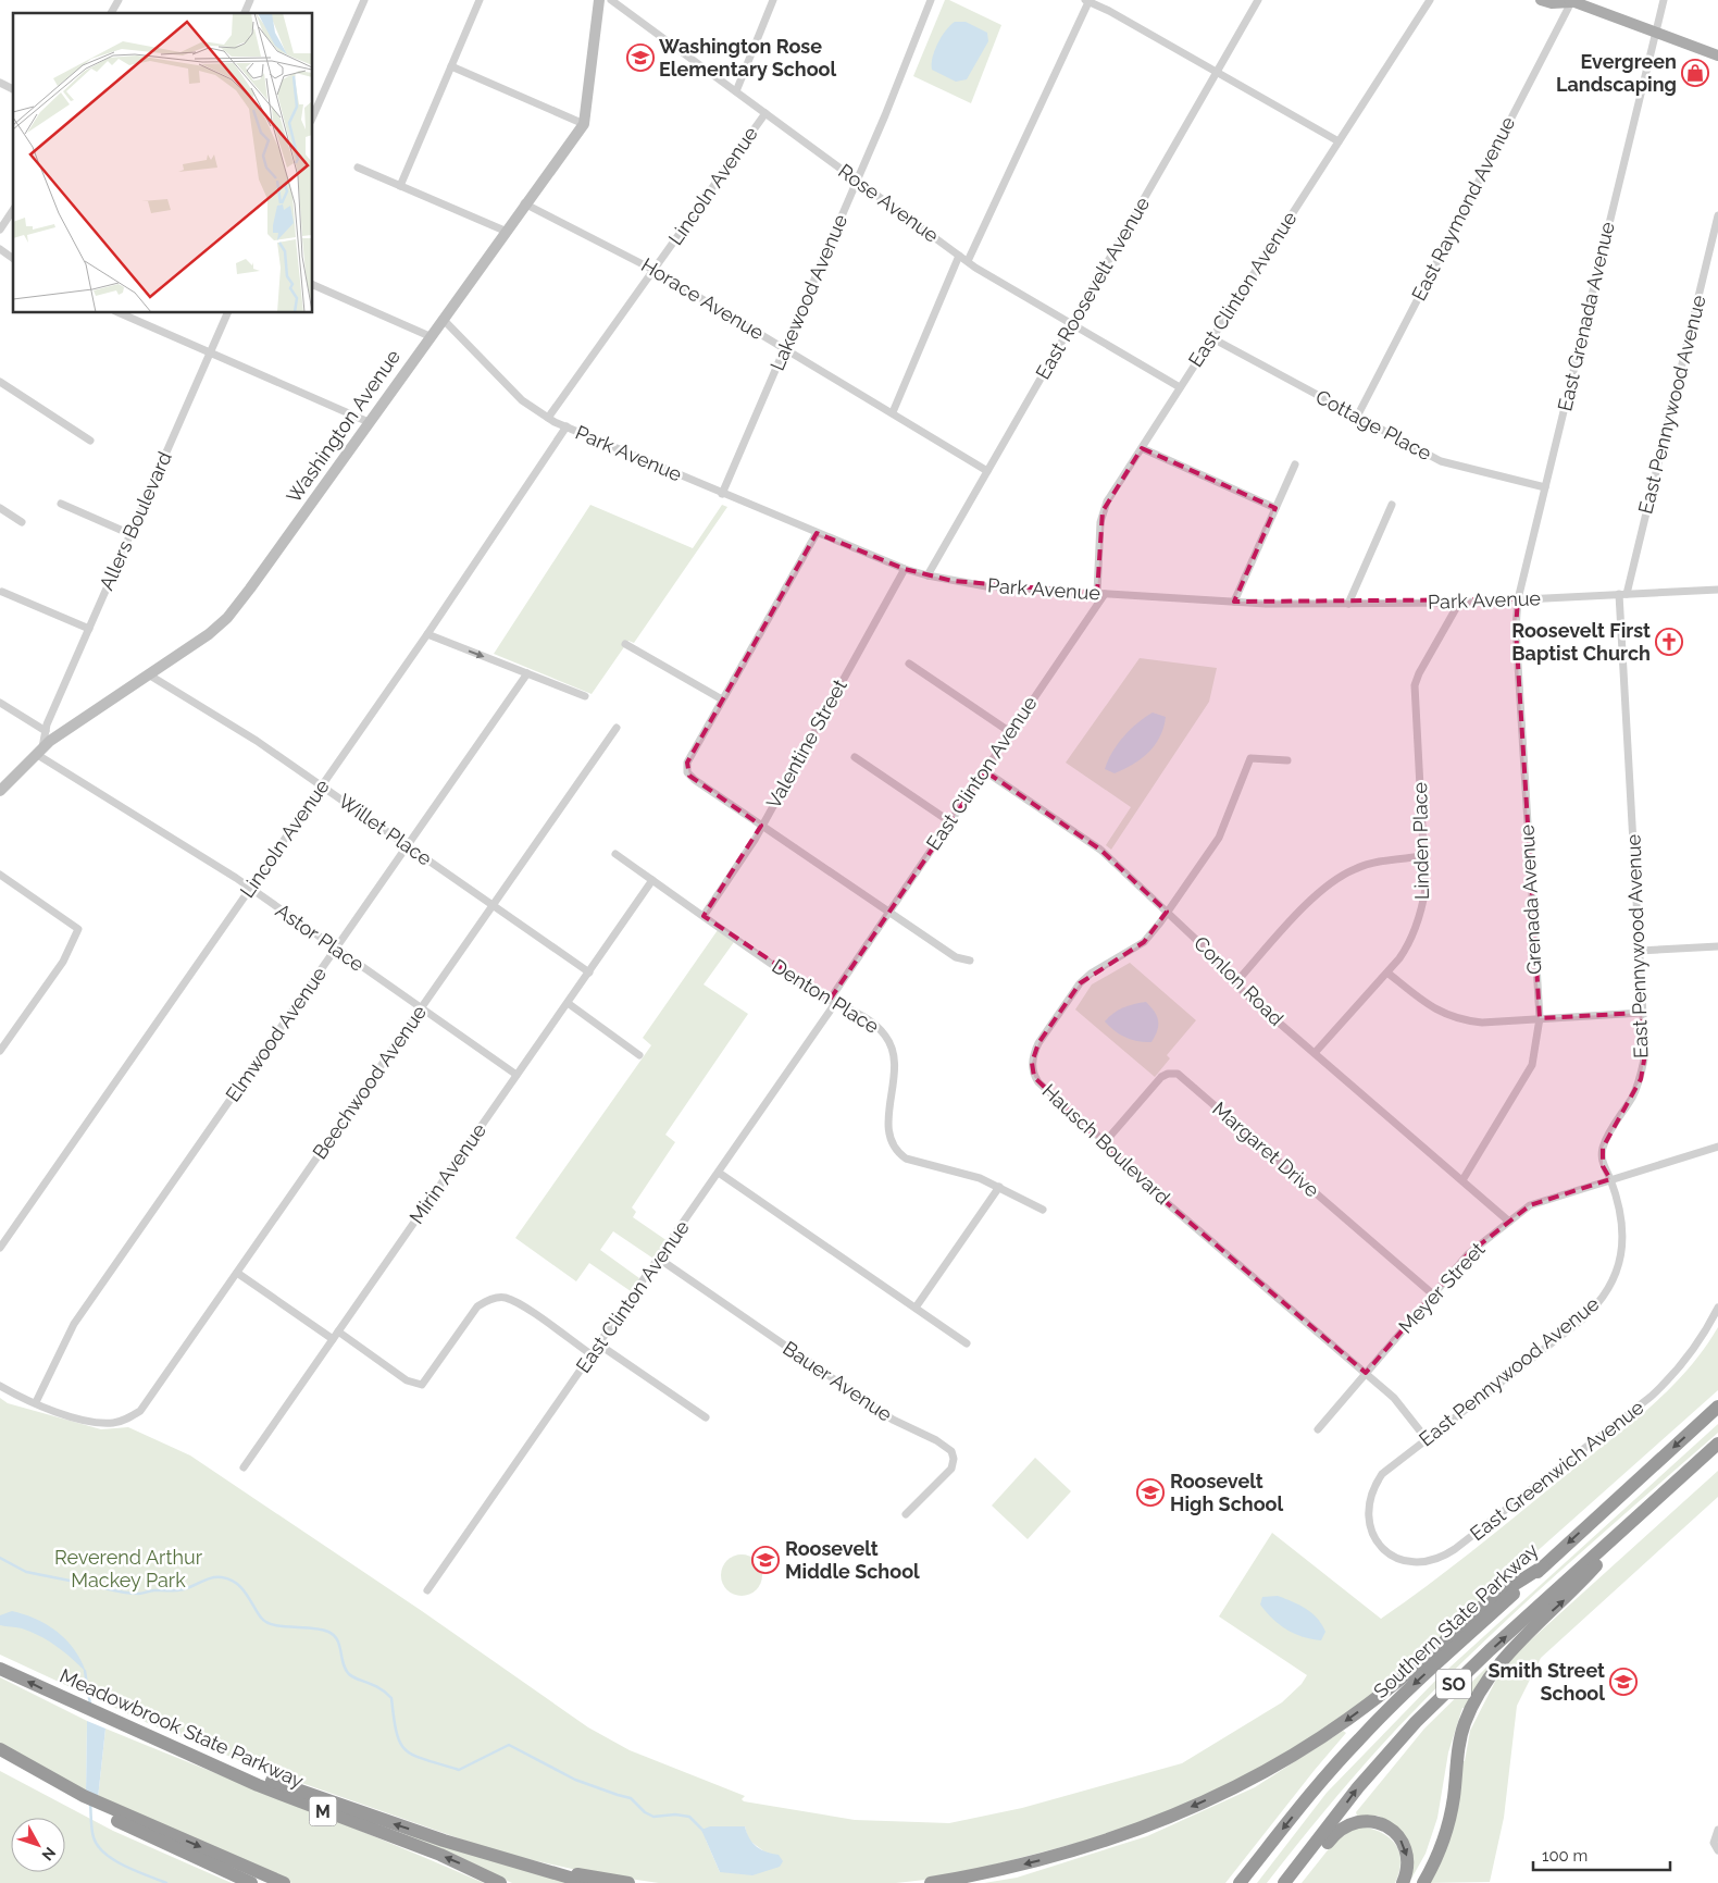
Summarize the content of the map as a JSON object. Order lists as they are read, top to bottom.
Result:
{
  "streets": {
    "highway": [
      "Southern State Parkway",
      "SO",
      "Meadowbrook State Parkway",
      "M"
    ],
    "street": [
      "Lincoln Avenue",
      "Rose Avenue",
      "East Raymond Avenue",
      "East Roosevelt Avenue",
      "East Clinton Avenue",
      "Lakewood Avenue",
      "Horace Avenue",
      "East Grenada Avenue",
      "East Pennywood Avenue",
      "Cottage Place",
      "Washington Avenue",
      "Park Avenue",
      "Allers Boulevard",
      "Valentine Street",
      "Willet Place",
      "Linden Place",
      "Grenada Avenue",
      "Astor Place",
      "Conlon Road",
      "Denton Place",
      "Elmwood Avenue",
      "Beechwood Avenue",
      "Hausch Boulevard",
      "Margaret Drive",
      "Mirin Avenue",
      "Meyer Street",
      "Bauer Avenue",
      "East Greenwich Avenue"
    ]
  },
  "crossings": [
    ["Lincoln Avenue", "Rose Avenue"],
    ["Lincoln Avenue", "Horace Avenue"],
    ["Lincoln Avenue", "Park Avenue"],
    ["Lincoln Avenue", "Willet Place"],
    ["Lincoln Avenue", "Astor Place"],
    ["Rose Avenue", "East Roosevelt Avenue"],
    ["Rose Avenue", "East Clinton Avenue"],
    ["Rose Avenue", "Lakewood Avenue"],
    ["East Raymond Avenue", "Cottage Place"],
    ["East Roosevelt Avenue", "Horace Avenue"],
    ["East Roosevelt Avenue", "Park Avenue"],
    ["East Clinton Avenue", "Cottage Place"],
    ["East Clinton Avenue", "Park Avenue"],
    ["East Clinton Avenue", "Conlon Road"],
    ["East Clinton Avenue", "Denton Place"],
    ["East Clinton Avenue", "Bauer Avenue"],
    ["Lakewood Avenue", "Horace Avenue"],
    ["Lakewood Avenue", "Park Avenue"],
    ["Horace Avenue", "Washington Avenue"],
    ["East Grenada Avenue", "Cottage Place"],
    ["East Grenada Avenue", "Park Avenue"],
    ["East Grenada Avenue", "Grenada Avenue"],
    ["East Pennywood Avenue", "Park Avenue"],
    ["East Pennywood Avenue", "Hausch Boulevard"],
    ["East Pennywood Avenue", "Meyer Street"],
    ["East Pennywood Avenue", "East Greenwich Avenue"],
    ["Washington Avenue", "Park Avenue"],
    ["Washington Avenue", "Allers Boulevard"],
    ["Washington Avenue", "Willet Place"],
    ["Washington Avenue", "Astor Place"],
    ["Park Avenue", "Valentine Street"],
    ["Park Avenue", "Linden Place"],
    ["Park Avenue", "Grenada Avenue"],
    ["Allers Boulevard", "Astor Place"],
    ["Valentine Street", "Denton Place"],
    ["Willet Place", "Elmwood Avenue"],
    ["Willet Place", "Beechwood Avenue"],
    ["Willet Place", "Mirin Avenue"],
    ["Linden Place", "Conlon Road"],
    ["Grenada Avenue", "Conlon Road"],
    ["Astor Place", "Elmwood Avenue"],
    ["Astor Place", "Beechwood Avenue"],
    ["Astor Place", "Mirin Avenue"],
    ["Conlon Road", "Hausch Boulevard"],
    ["Conlon Road", "Meyer Street"],
    ["Denton Place", "Mirin Avenue"],
    ["Elmwood Avenue", "Beechwood Avenue"],
    ["Hausch Boulevard", "Margaret Drive"],
    ["Hausch Boulevard", "Meyer Street"],
    ["Margaret Drive", "Meyer Street"]
  ],
  "parks": ["Reverend Arthur Mackey Park"],
  "places": {
    "school or university": [
      "Washington Rose Elementary School",
      "Roosevelt High School",
      "Roosevelt Middle School",
      "Smith Street School"
    ],
    "shop": ["Evergreen Landscaping"],
    "church": ["Roosevelt First Baptist Church"]
  },
  "scale_bar": "100 m",
  "north": "bottom right"
}
